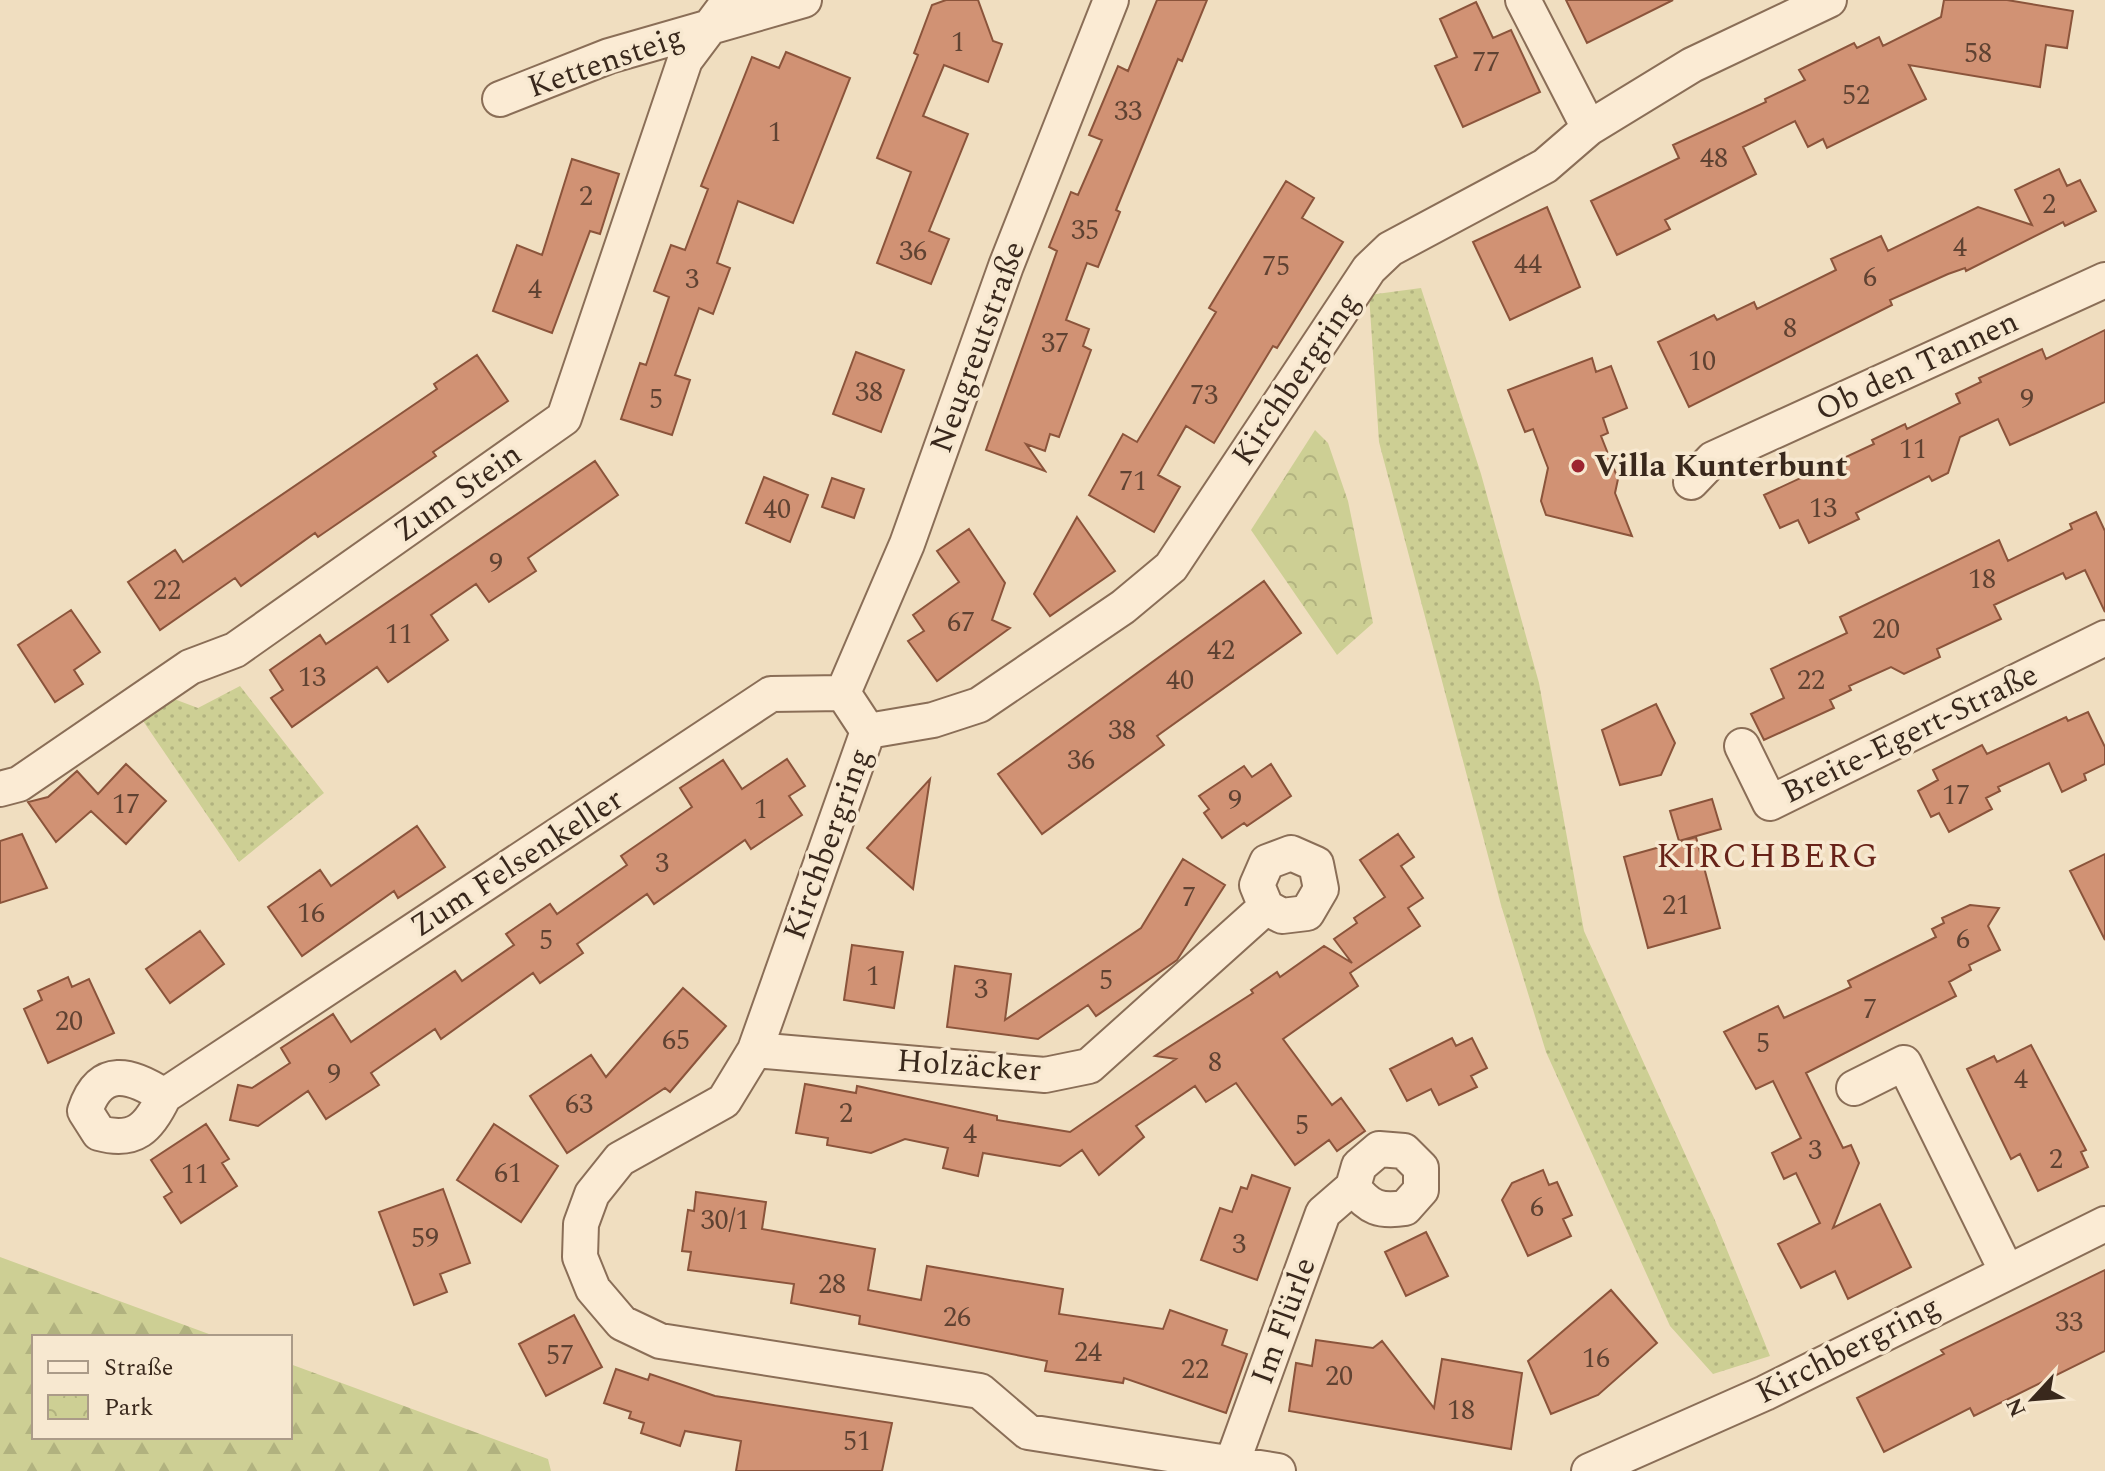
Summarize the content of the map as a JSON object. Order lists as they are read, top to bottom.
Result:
{
  "streets": {
    "street": [
      "Kettensteig",
      "Neugreutstraße",
      "Ob den Tannen",
      "Kirchbergring",
      "Zum Stein",
      "Breite-Egert-Straße",
      "Zum Felsenkeller",
      "Holzäcker",
      "Im Flürle"
    ]
  },
  "crossings": [
    ["Kettensteig", "Zum Stein"],
    ["Neugreutstraße", "Zum Felsenkeller"],
    ["Kirchbergring", "Holzäcker"],
    ["Kirchbergring", "Im Flürle"]
  ],
  "districts": ["KIRCHBERG"],
  "places": ["Villa Kunterbunt"],
  "house_numbers": [
    "1",
    "58",
    "77",
    "52",
    "33",
    "1",
    "48",
    "2",
    "2",
    "35",
    "4",
    "36",
    "44",
    "75",
    "6",
    "3",
    "4",
    "8",
    "37",
    "10",
    "38",
    "73",
    "5",
    "9",
    "11",
    "71",
    "13",
    "40",
    "9",
    "18",
    "22",
    "67",
    "20",
    "11",
    "42",
    "13",
    "40",
    "22",
    "38",
    "36",
    "17",
    "9",
    "17",
    "1",
    "3",
    "7",
    "21",
    "16",
    "6",
    "5",
    "1",
    "5",
    "3",
    "7",
    "20",
    "65",
    "5",
    "8",
    "9",
    "4",
    "63",
    "2",
    "5",
    "4",
    "3",
    "2",
    "61",
    "11",
    "6",
    "30/1",
    "59",
    "3",
    "28",
    "26",
    "33",
    "24",
    "57",
    "16",
    "22",
    "20",
    "18",
    "51"
  ],
  "legend": ["Straße", "Park"],
  "north": "bottom left"
}
